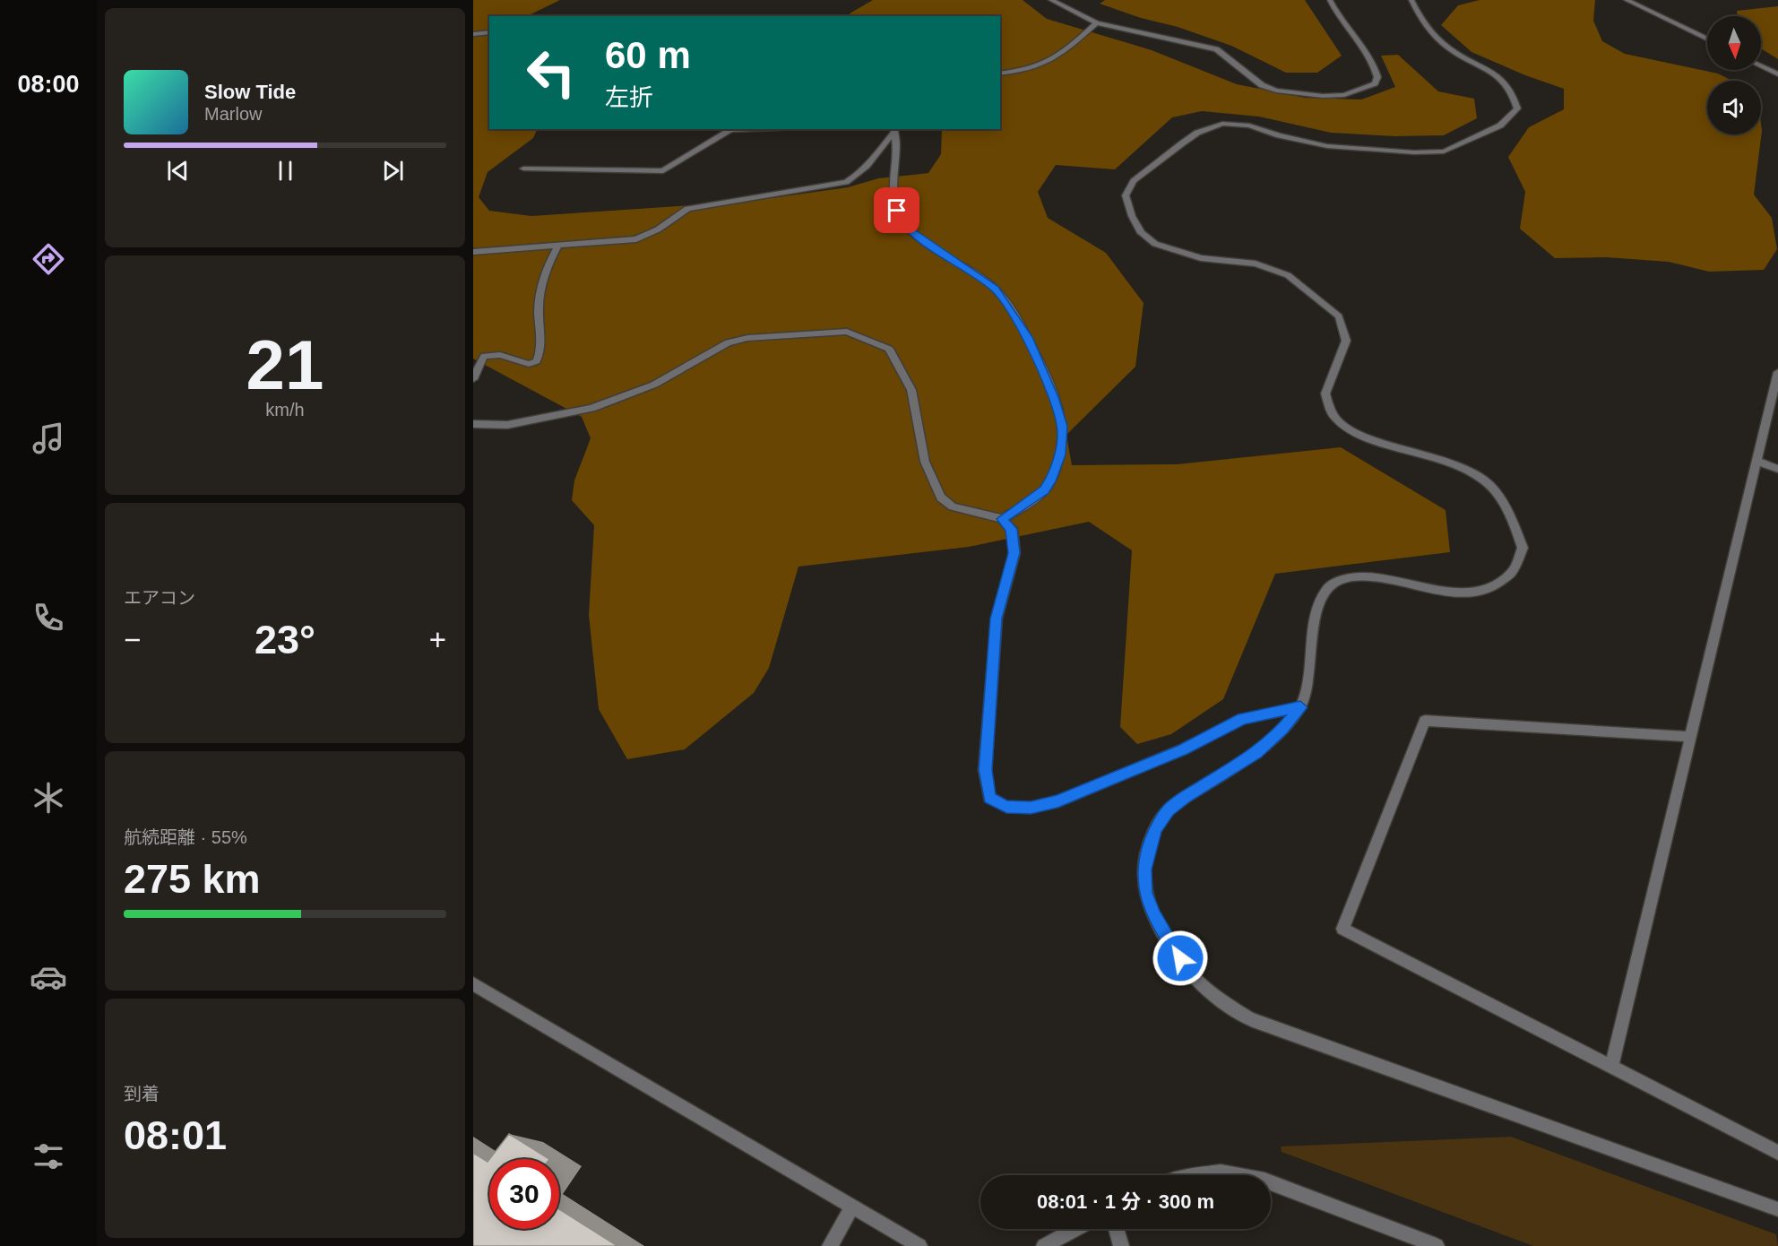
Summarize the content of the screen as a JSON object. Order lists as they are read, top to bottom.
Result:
{
  "north": "bottom",
  "page": {
    "tabs": "08:00",
    "turn": ["60 m", "左折"],
    "song": ["Slow Tide", "Marlow"],
    "tile": [
      ["21", "km/h"],
      "エアコン",
      ["航続距離 · 55%", "275 km"],
      ["到着", "08:01"]
    ],
    "heat": ["−", "23°", "+"],
    "limit": "30",
    "trip": "08:01 · 1 分 · 300 m"
  }
}
